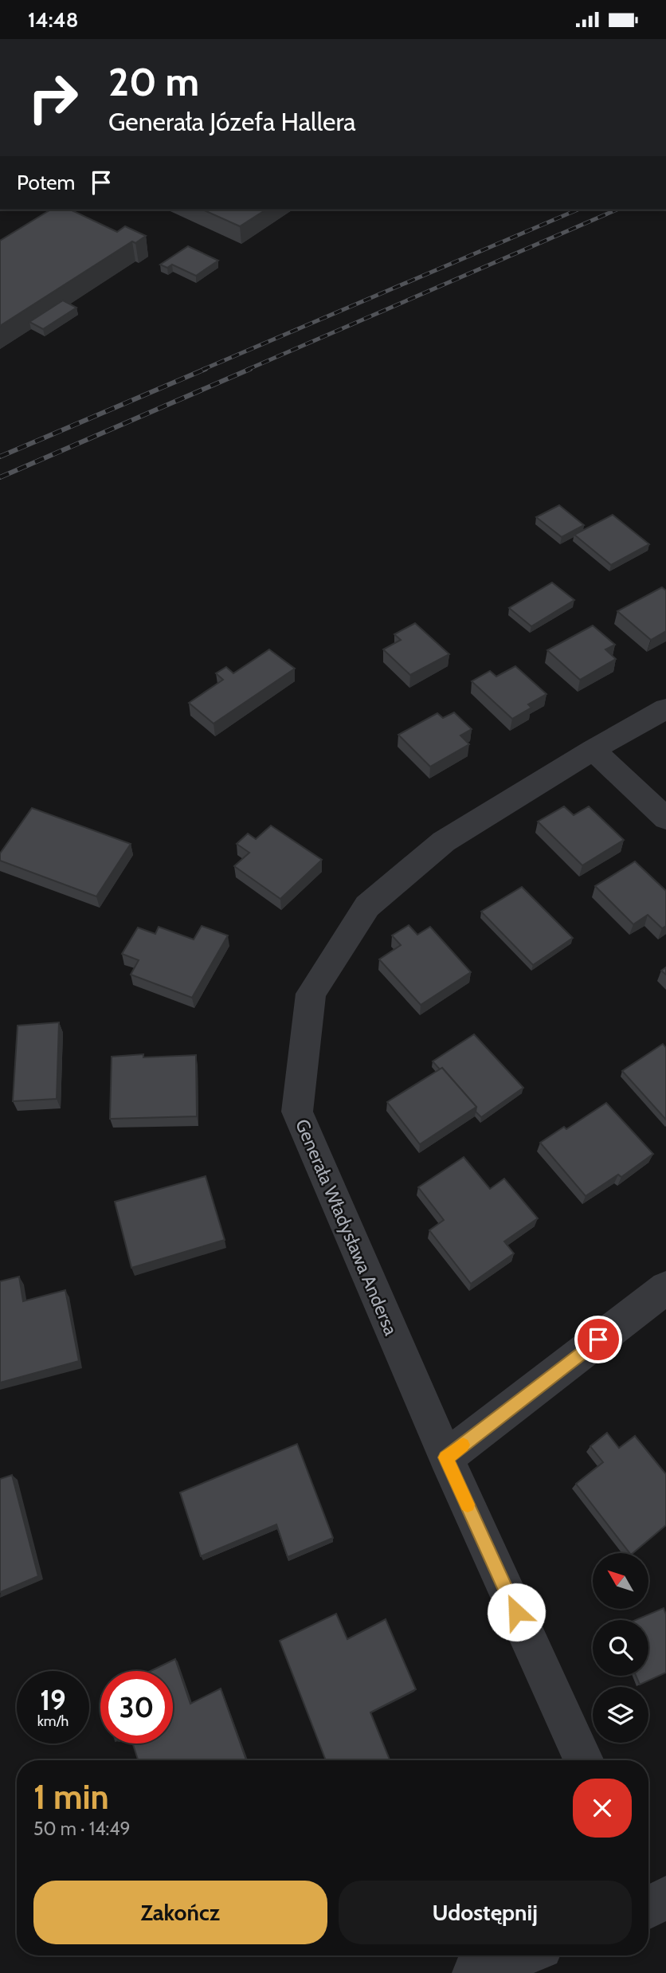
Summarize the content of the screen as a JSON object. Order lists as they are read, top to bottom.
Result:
{
  "streets": {
    "street": ["Generała Władysława Andersa"]
  },
  "north": "top left",
  "page": {
    "status": "14:48",
    "turn": ["20 m", "Generała Józefa Hallera"],
    "then": "Potem",
    "speed": "19 km/h",
    "limit": "30",
    "heading": ["1 min", "50 m · 14:49"],
    "buttons": ["Zakończ", "Udostępnij"]
  }
}
